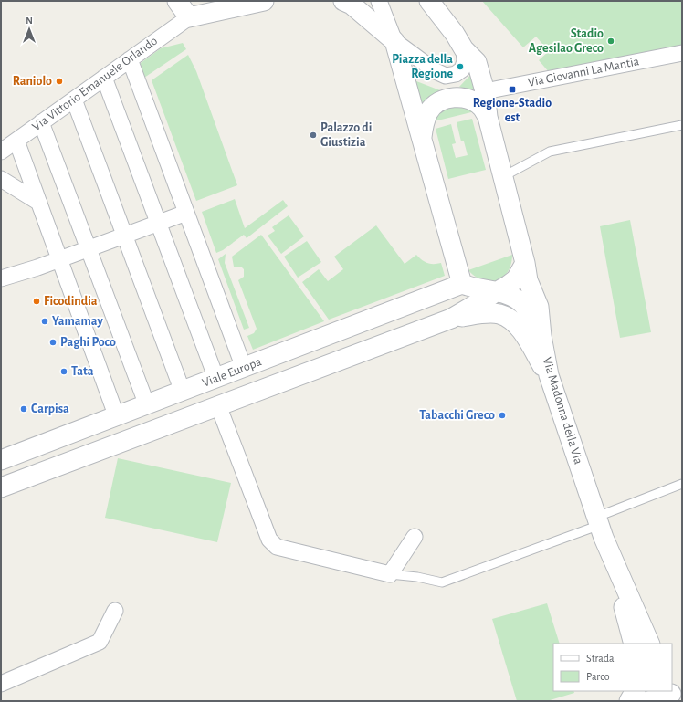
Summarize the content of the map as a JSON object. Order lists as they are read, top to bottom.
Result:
{
  "streets": {
    "street": [
      "Via Giovanni La Mantia",
      "Via Vittorio Emanuele Orlando",
      "Viale Europa",
      "Via Madonna della Via"
    ]
  },
  "crossings": [
    ["Via Giovanni La Mantia", "Via Madonna della Via"]
  ],
  "places": {
    "other": [
      "Stadio Agesilao Greco",
      "Piazza della Regione",
      "Raniolo",
      "Palazzo di Giustizia",
      "Ficodindia",
      "Yamamay",
      "Paghi Poco",
      "Tata",
      "Carpisa",
      "Tabacchi Greco"
    ],
    "transit": ["Regione-Stadio est"]
  },
  "legend": ["Strada", "Parco"],
  "north": "top"
}
